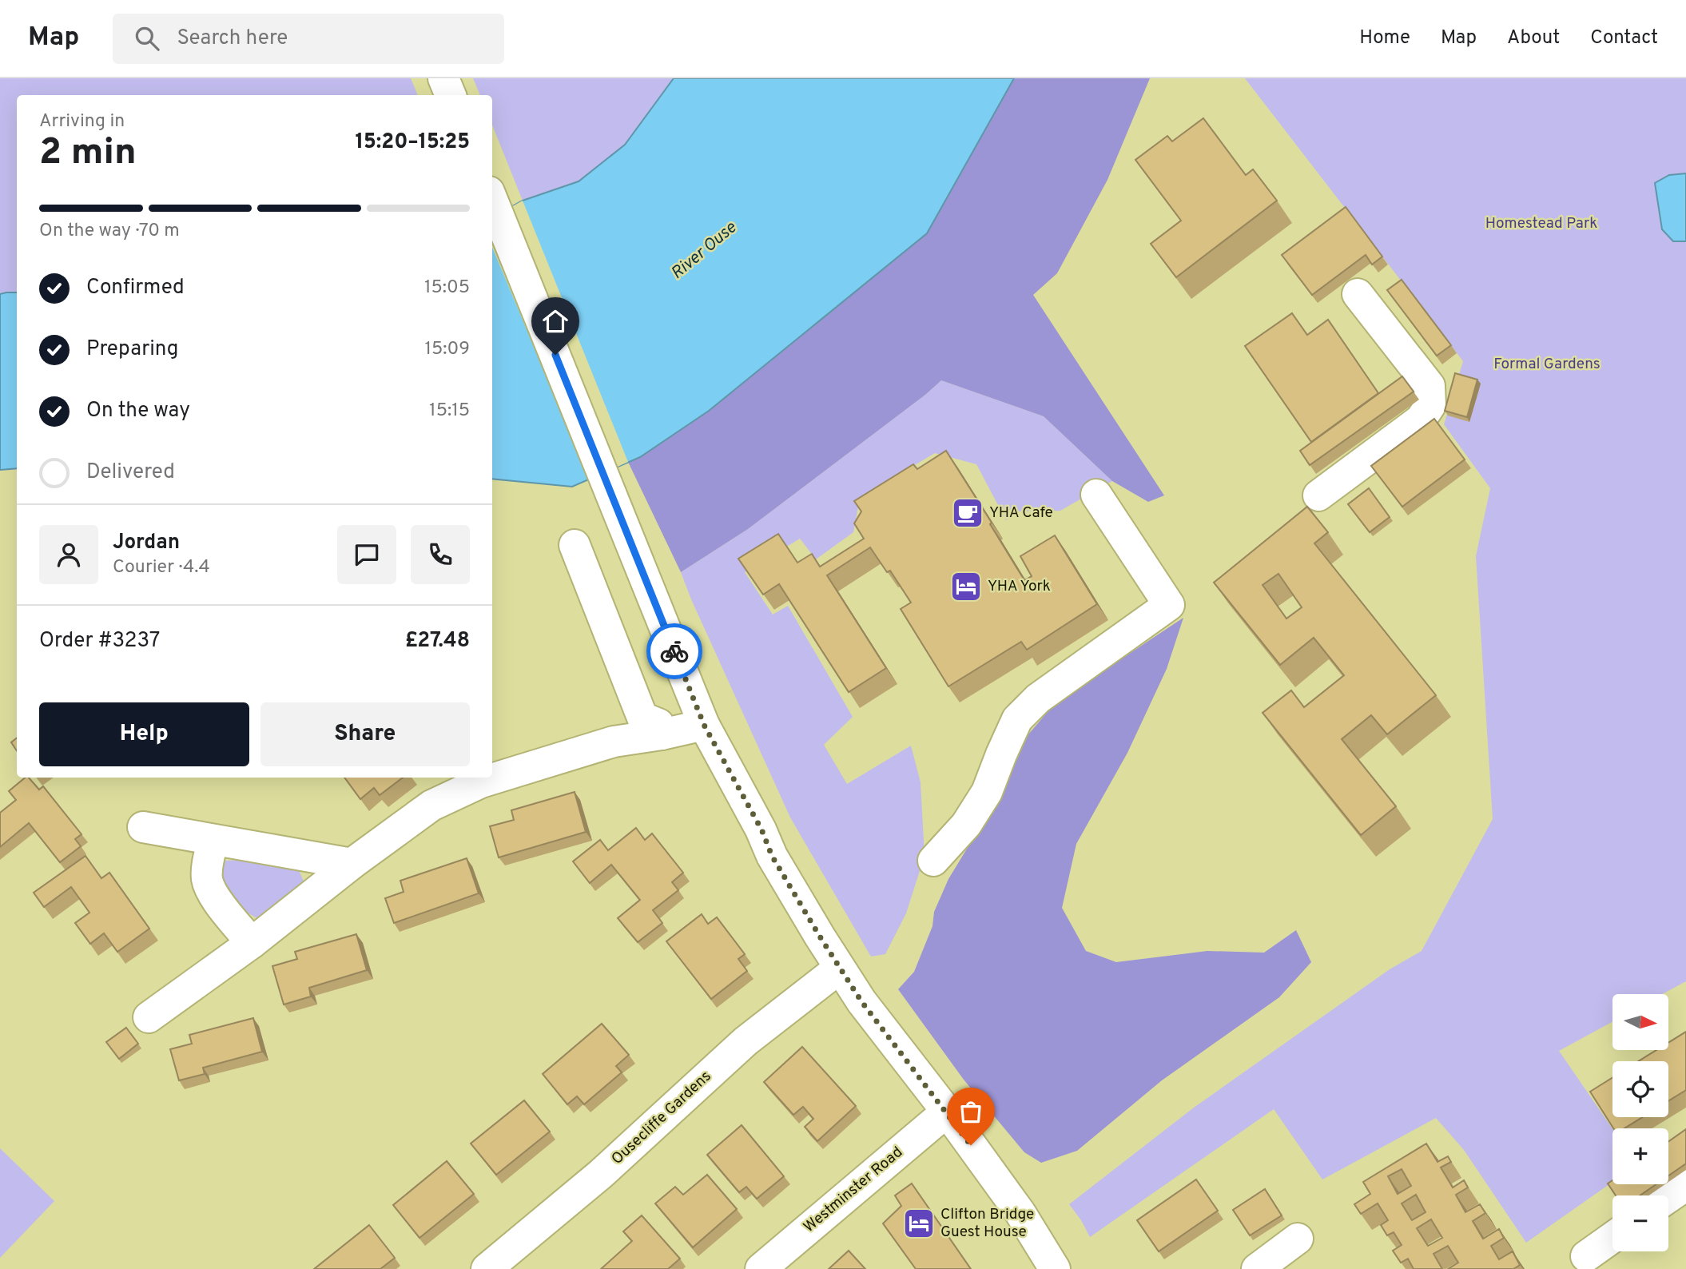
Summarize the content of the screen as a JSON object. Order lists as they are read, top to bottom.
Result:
{
  "streets": {
    "street": ["Ousecliffe Gardens", "Westminster Road"]
  },
  "water": ["River Ouse"],
  "parks": ["Homestead Park", "Formal Gardens"],
  "places": {
    "cafe": ["YHA Cafe"],
    "hotel": ["YHA York", "Clifton Bridge Guest House"]
  },
  "north": "right",
  "page": {
    "header": "Map",
    "search": "Search here",
    "nav": [
      "Home",
      "Map",
      "About",
      "Contact"
    ],
    "heading": ["2 min", "Arriving in", "15:20–15:25"],
    "panel": [
      "Jordan",
      "Courier · 4.4",
      "Order #3237",
      "£27.48"
    ],
    "bar": "On the way · 70 m",
    "list": [
      ["Confirmed", "15:05"],
      ["Preparing", "15:09"],
      ["On the way", "15:15"],
      "Delivered"
    ],
    "buttons": ["Help", "Share"],
    "map_buttons": ["+", "−"]
  }
}
